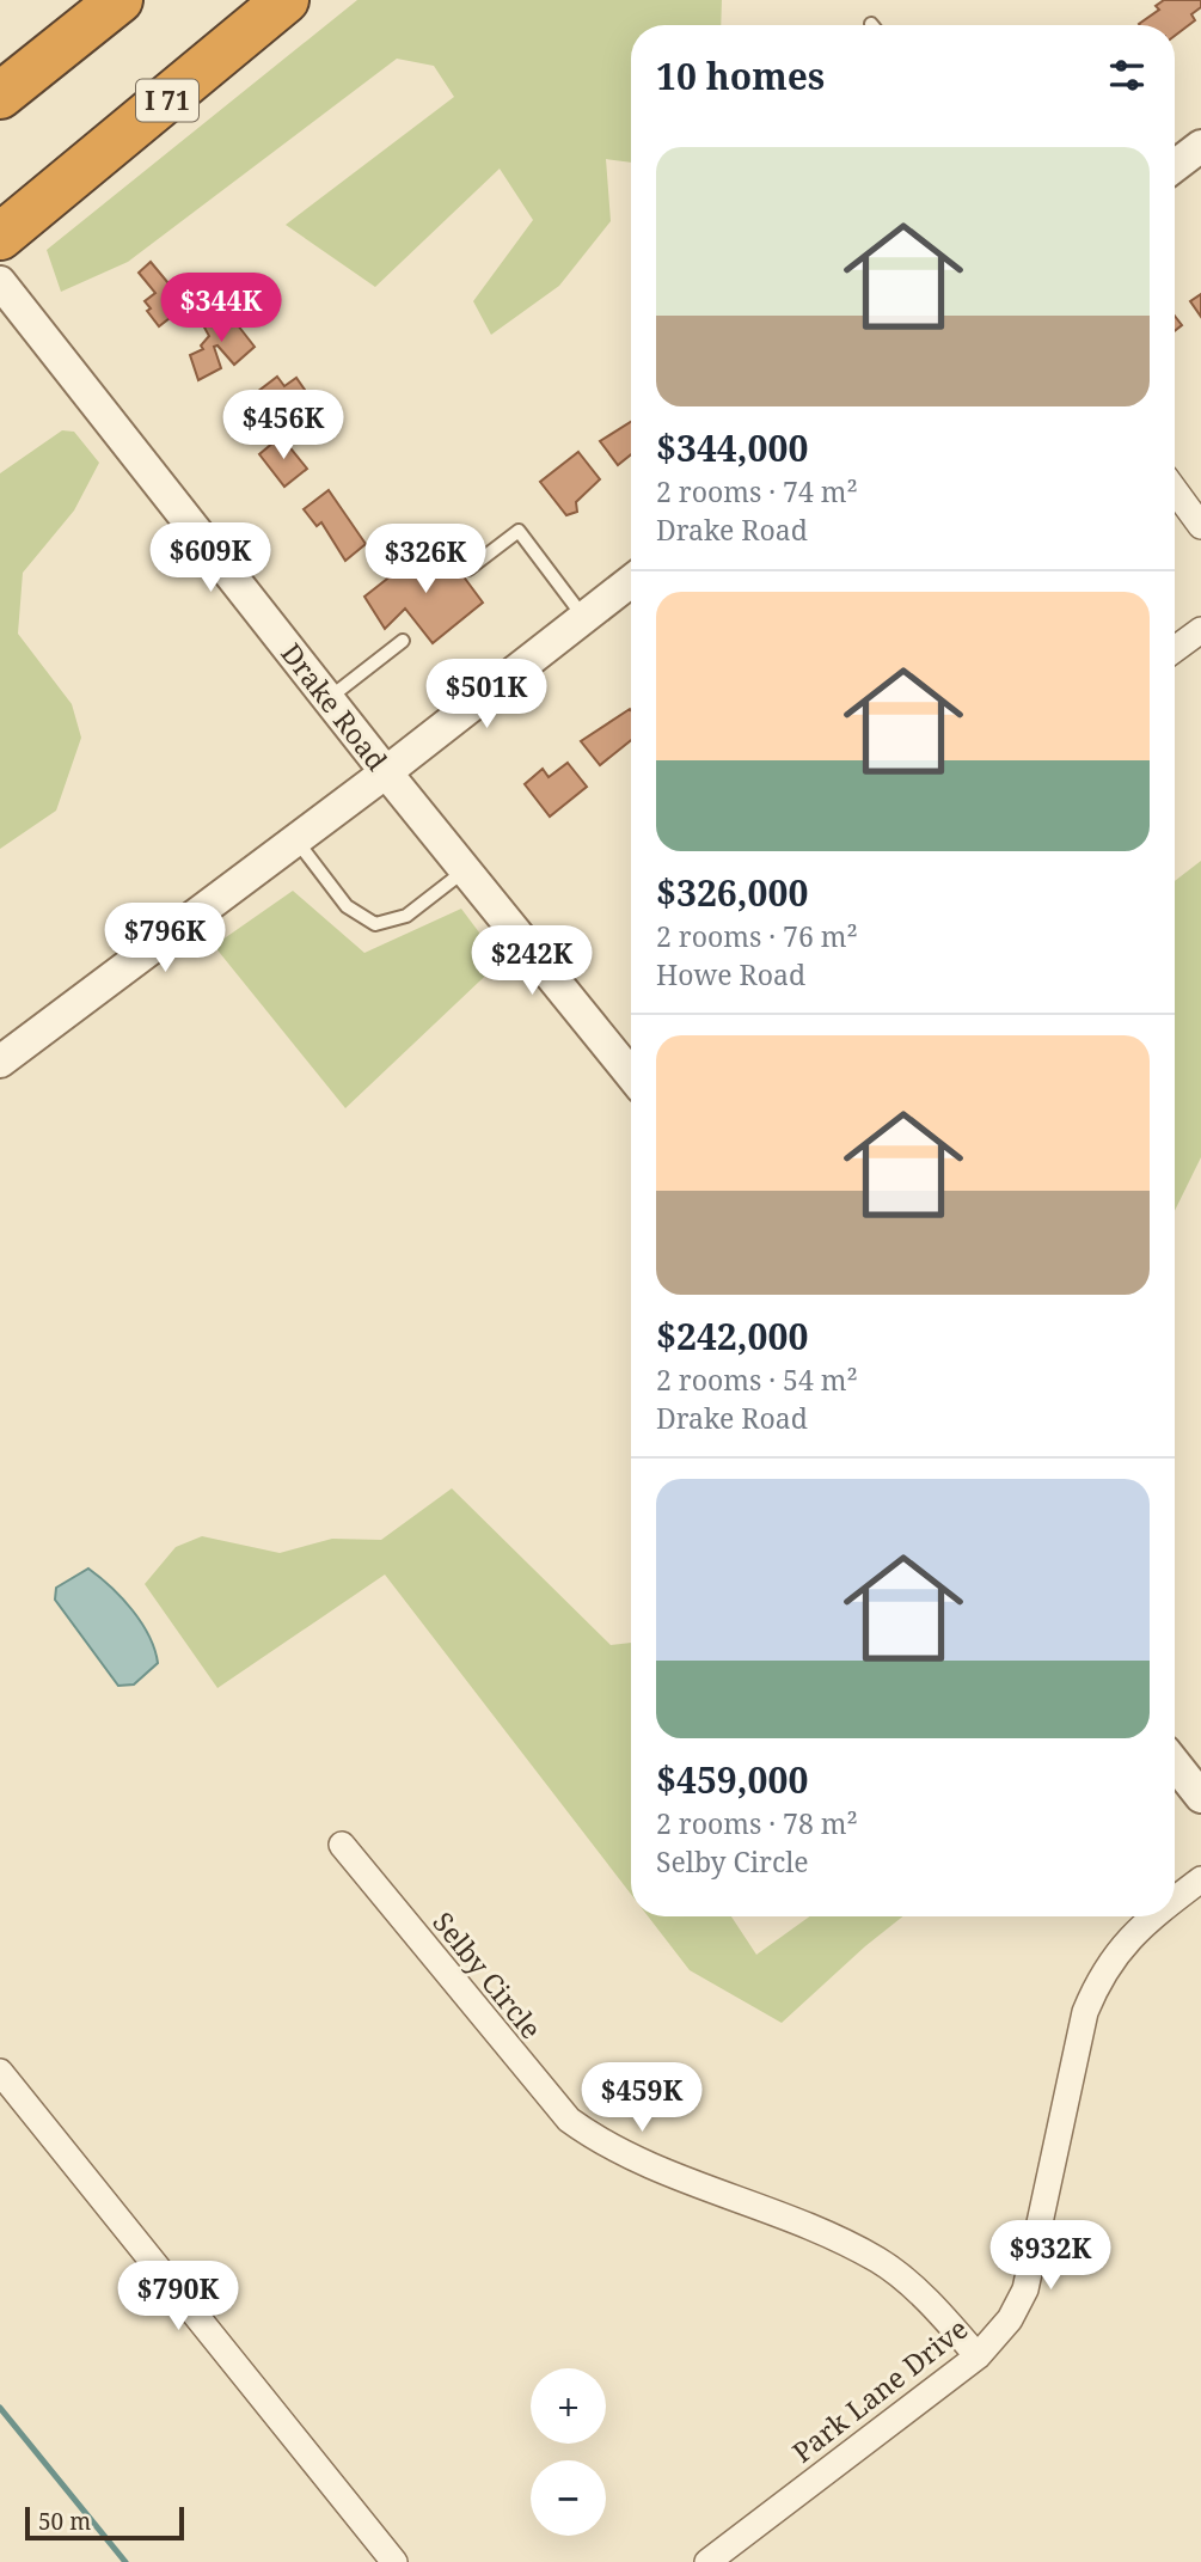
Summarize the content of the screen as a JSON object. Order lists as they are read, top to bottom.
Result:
{
  "streets": {
    "highway": ["I 71"],
    "street": ["Drake Road", "Selby Circle", "Park Lane Drive"]
  },
  "crossings": [
    ["Selby Circle", "Park Lane Drive"]
  ],
  "scale_bar": "50 m",
  "page": {
    "heading": "10 homes",
    "list": [
      {
        "name": "$344,000",
        "note": "2 rooms · 74 m² · Drake Road"
      },
      {
        "name": "$326,000",
        "note": "2 rooms · 76 m² · Howe Road"
      },
      {
        "name": "$242,000",
        "note": "2 rooms · 54 m² · Drake Road"
      },
      {
        "name": "$459,000",
        "note": "2 rooms · 78 m² · Selby Circle"
      }
    ],
    "price": [
      "$344K",
      "$456K",
      "$609K",
      "$326K",
      "$501K",
      "$796K",
      "$242K",
      "$459K",
      "$932K",
      "$790K"
    ],
    "map_buttons": ["+", "−"],
    "scale": "50 m"
  }
}
